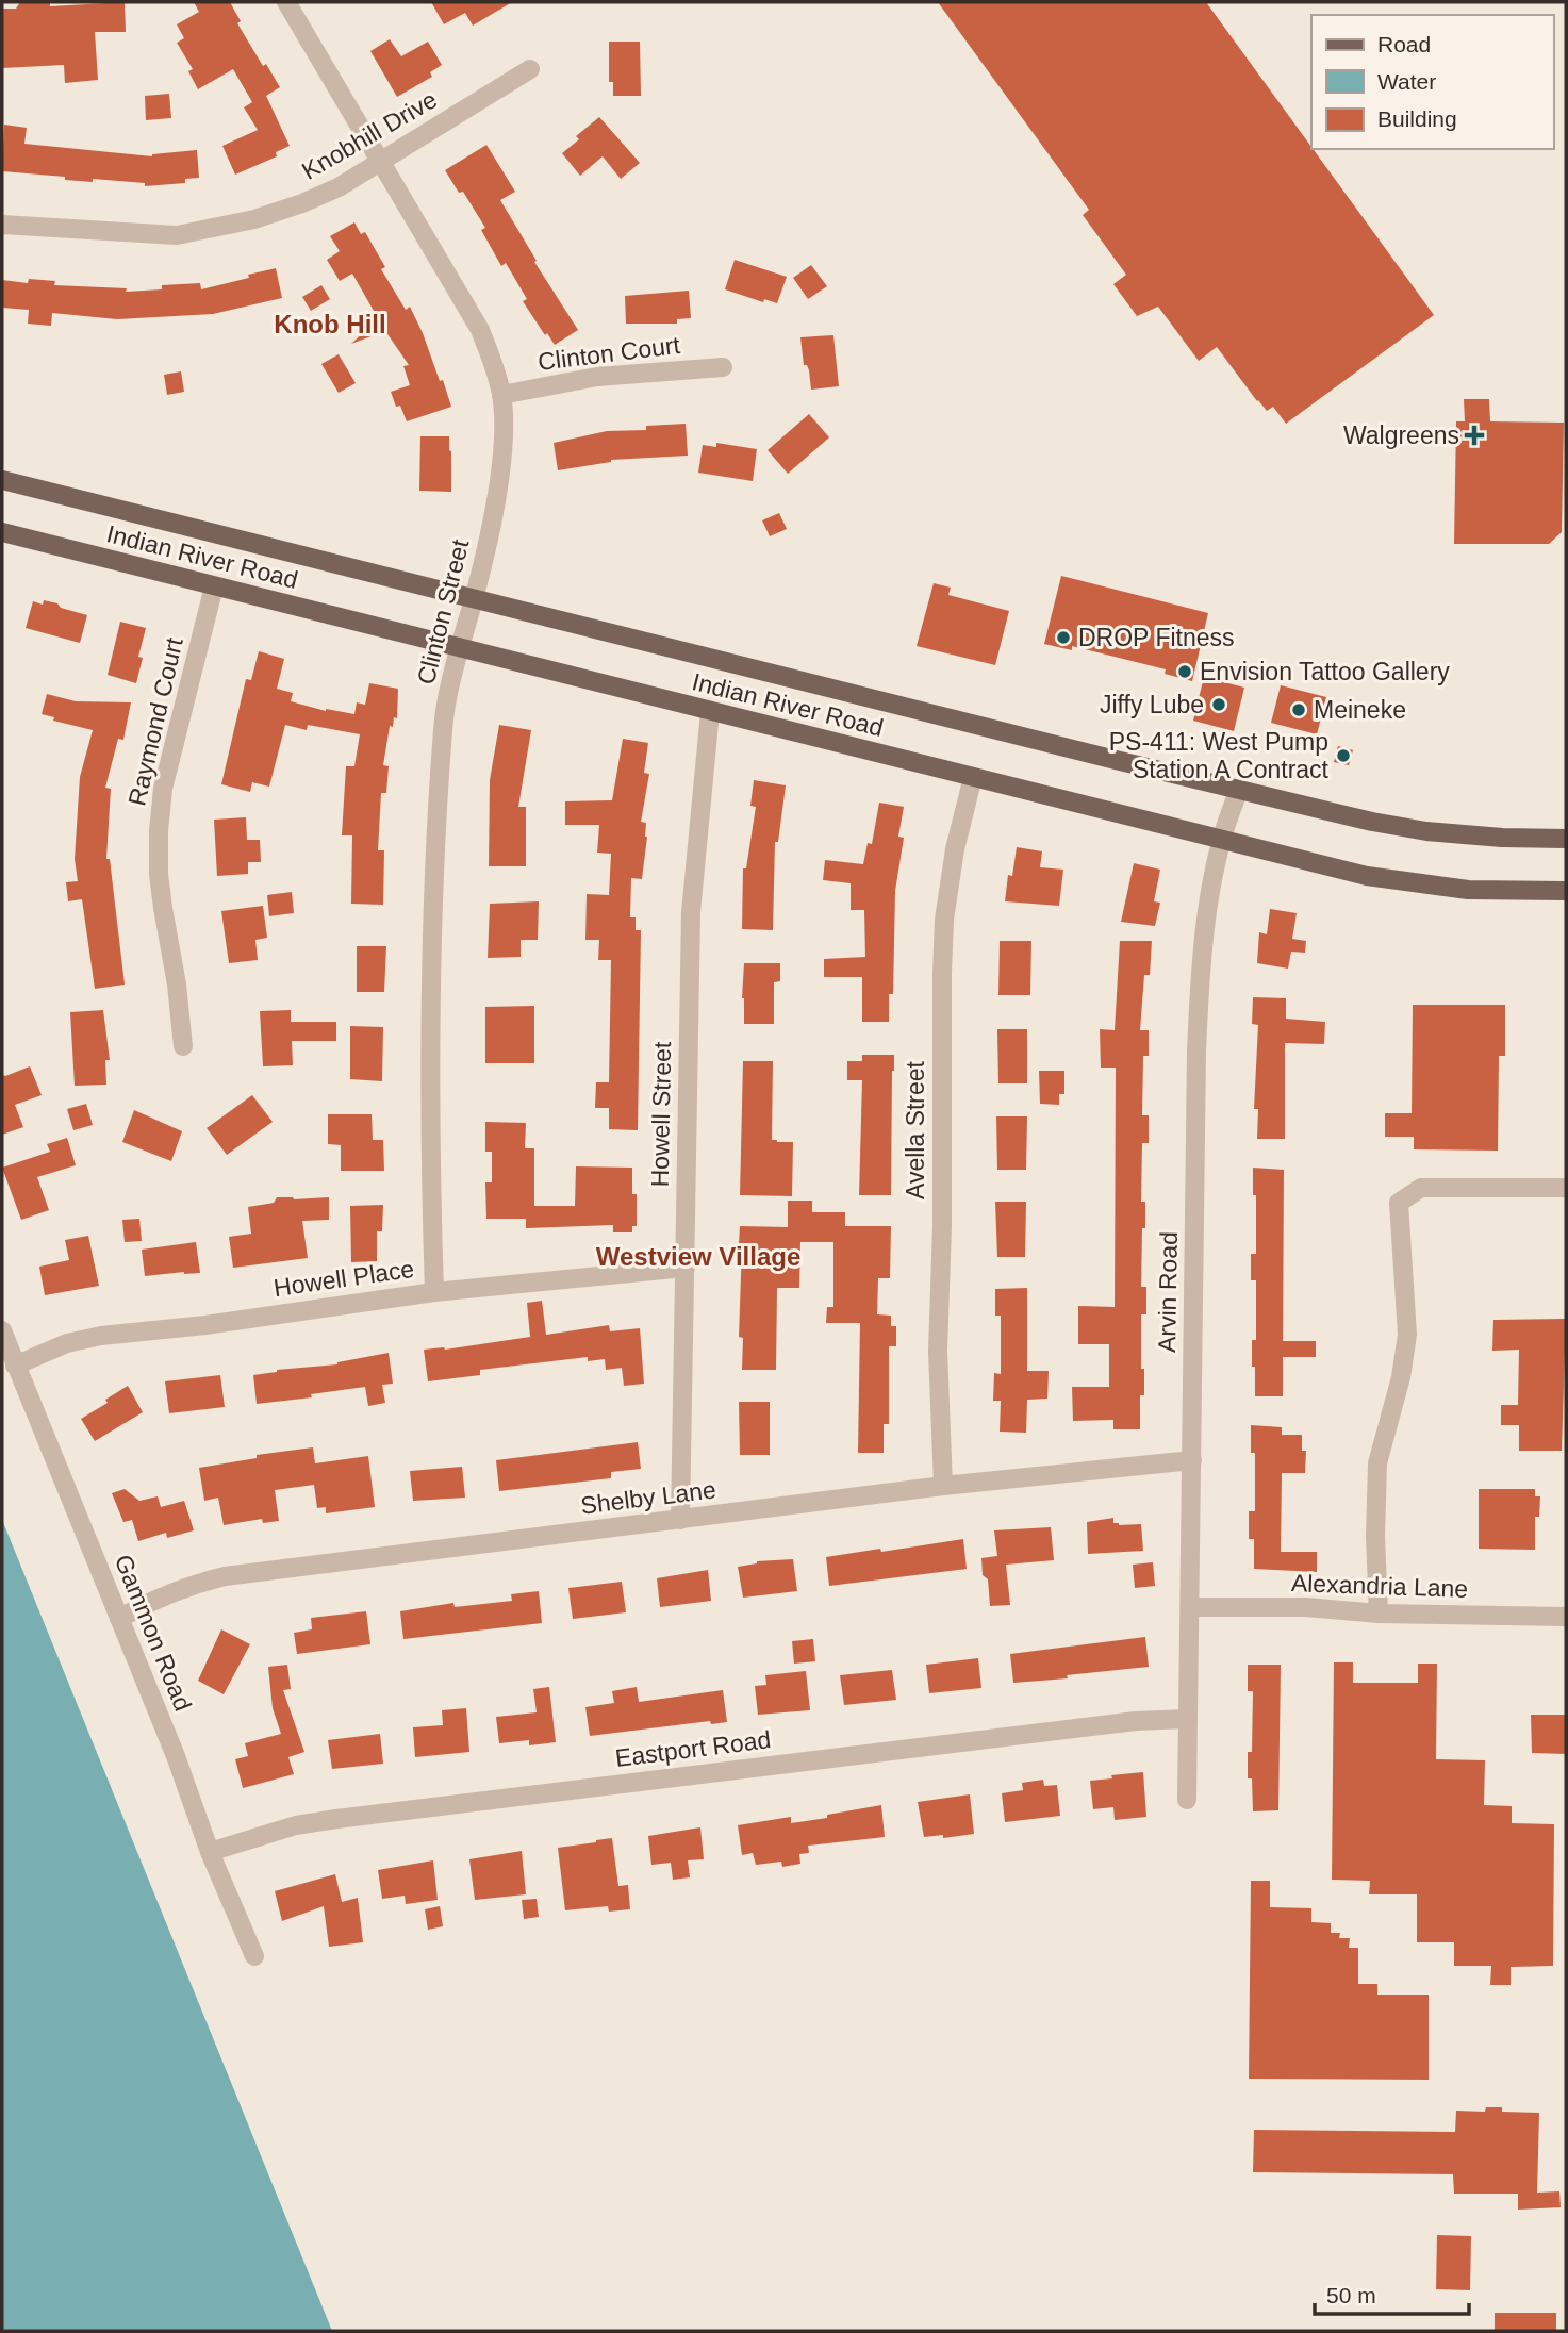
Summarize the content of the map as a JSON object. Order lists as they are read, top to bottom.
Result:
{
  "streets": {
    "main road": ["Indian River Road"],
    "street": [
      "Knobhill Drive",
      "Clinton Court",
      "Clinton Street",
      "Raymond Court",
      "Howell Street",
      "Avella Street",
      "Howell Place",
      "Arvin Road",
      "Shelby Lane",
      "Alexandria Lane",
      "Gammon Road",
      "Eastport Road"
    ]
  },
  "crossings": [
    ["Knobhill Drive", "Clinton Street"],
    ["Clinton Court", "Clinton Street"],
    ["Indian River Road", "Clinton Street"],
    ["Indian River Road", "Raymond Court"],
    ["Indian River Road", "Howell Street"],
    ["Indian River Road", "Avella Street"],
    ["Indian River Road", "Arvin Road"],
    ["Clinton Street", "Howell Place"],
    ["Howell Street", "Howell Place"],
    ["Howell Street", "Shelby Lane"],
    ["Avella Street", "Shelby Lane"],
    ["Howell Place", "Gammon Road"],
    ["Arvin Road", "Shelby Lane"],
    ["Arvin Road", "Alexandria Lane"],
    ["Arvin Road", "Eastport Road"],
    ["Shelby Lane", "Gammon Road"],
    ["Gammon Road", "Eastport Road"]
  ],
  "districts": ["Knob Hill", "Westview Village"],
  "places": {
    "health": ["Walgreens"],
    "other": [
      "DROP Fitness",
      "Envision Tattoo Gallery",
      "Jiffy Lube",
      "Meineke",
      "PS-411: West Pump Station A Contract"
    ]
  },
  "legend": ["Road", "Water", "Building"],
  "scale_bar": "50 m"
}
